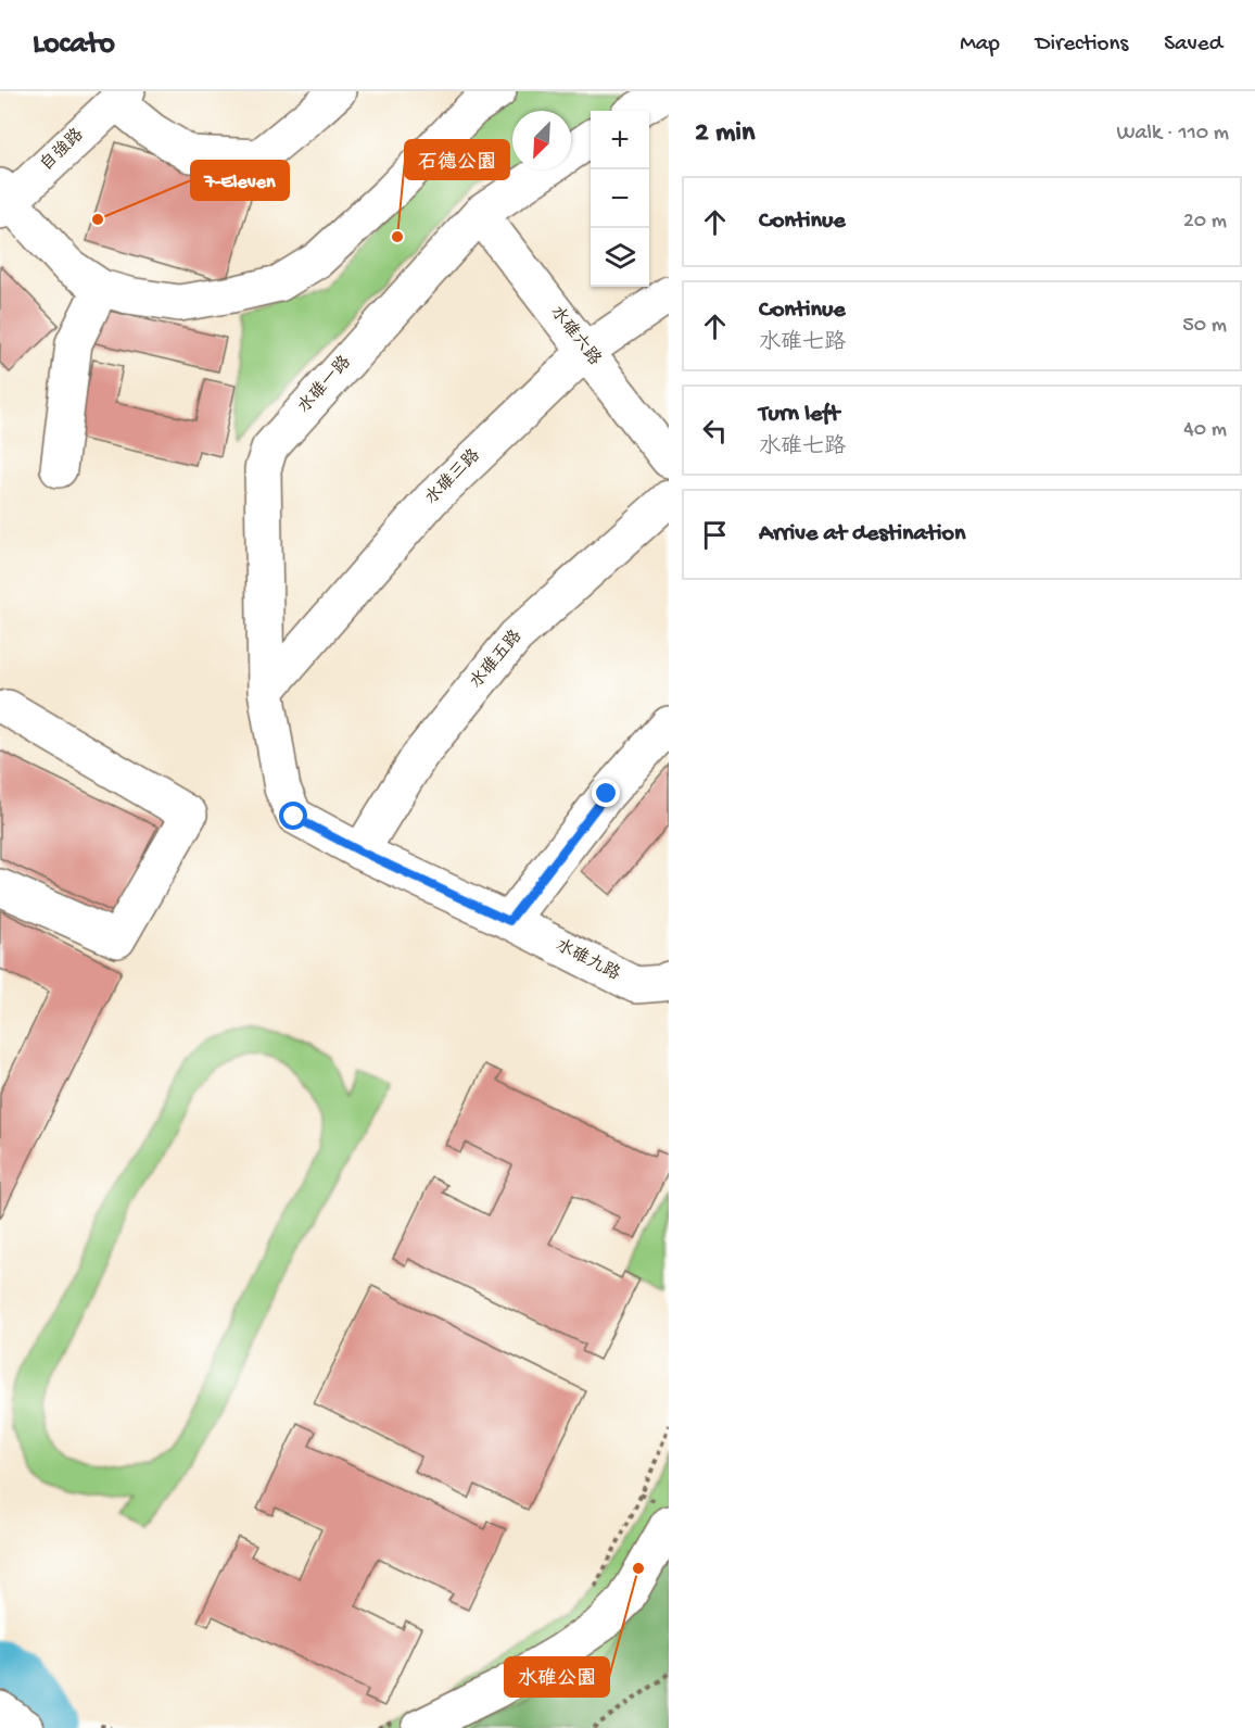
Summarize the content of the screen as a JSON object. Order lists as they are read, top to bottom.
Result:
{
  "streets": {
    "street": [
      "自強路",
      "水碓六路",
      "水碓一路",
      "水碓三路",
      "水碓五路",
      "水碓九路"
    ]
  },
  "crossings": [
    ["水碓六路", "水碓一路"],
    ["水碓六路", "水碓三路"],
    ["水碓一路", "水碓三路"],
    ["水碓一路", "水碓五路"],
    ["水碓一路", "水碓九路"],
    ["水碓五路", "水碓九路"]
  ],
  "places": ["7-Eleven", "石德公園", "水碓公園"],
  "north": "bottom left",
  "page": {
    "header": "Locato",
    "nav": ["Map", "Directions", "Saved"],
    "heading": ["2 min", "Walk · 110 m"],
    "map_buttons": ["+", "−"],
    "list": [
      ["Continue", "20 m"],
      ["Continue", "水碓七路", "50 m"],
      ["Turn left", "水碓七路", "40 m"],
      "Arrive at destination"
    ]
  }
}
